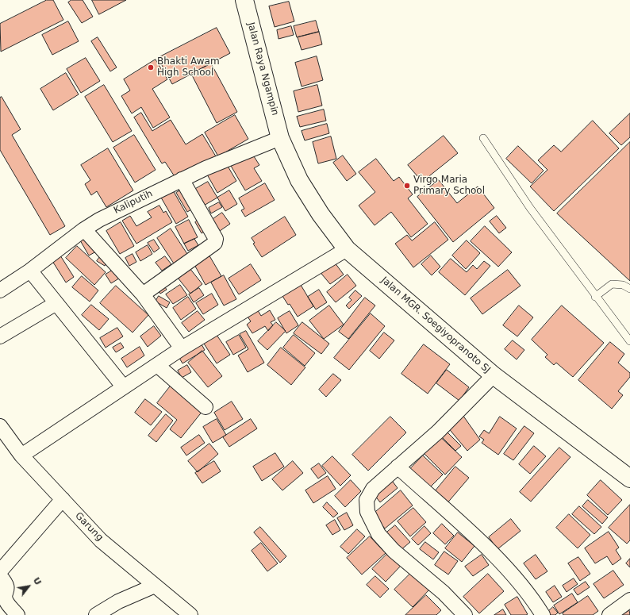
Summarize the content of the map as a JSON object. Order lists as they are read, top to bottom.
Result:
{
  "streets": {
    "main road": ["Jalan Raya Ngampin", "Jalan MGR. Soegiyopranoto SJ"],
    "street": ["Kaliputih", "Garung"]
  },
  "crossings": [
    ["Jalan Raya Ngampin", "Kaliputih"],
    ["Jalan Raya Ngampin", "Jalan MGR. Soegiyopranoto SJ"],
    ["Kaliputih", "Jalan MGR. Soegiyopranoto SJ"]
  ],
  "places": ["Bhakti Awam High School", "Virgo Maria Primary School"],
  "north": "top right"
}
